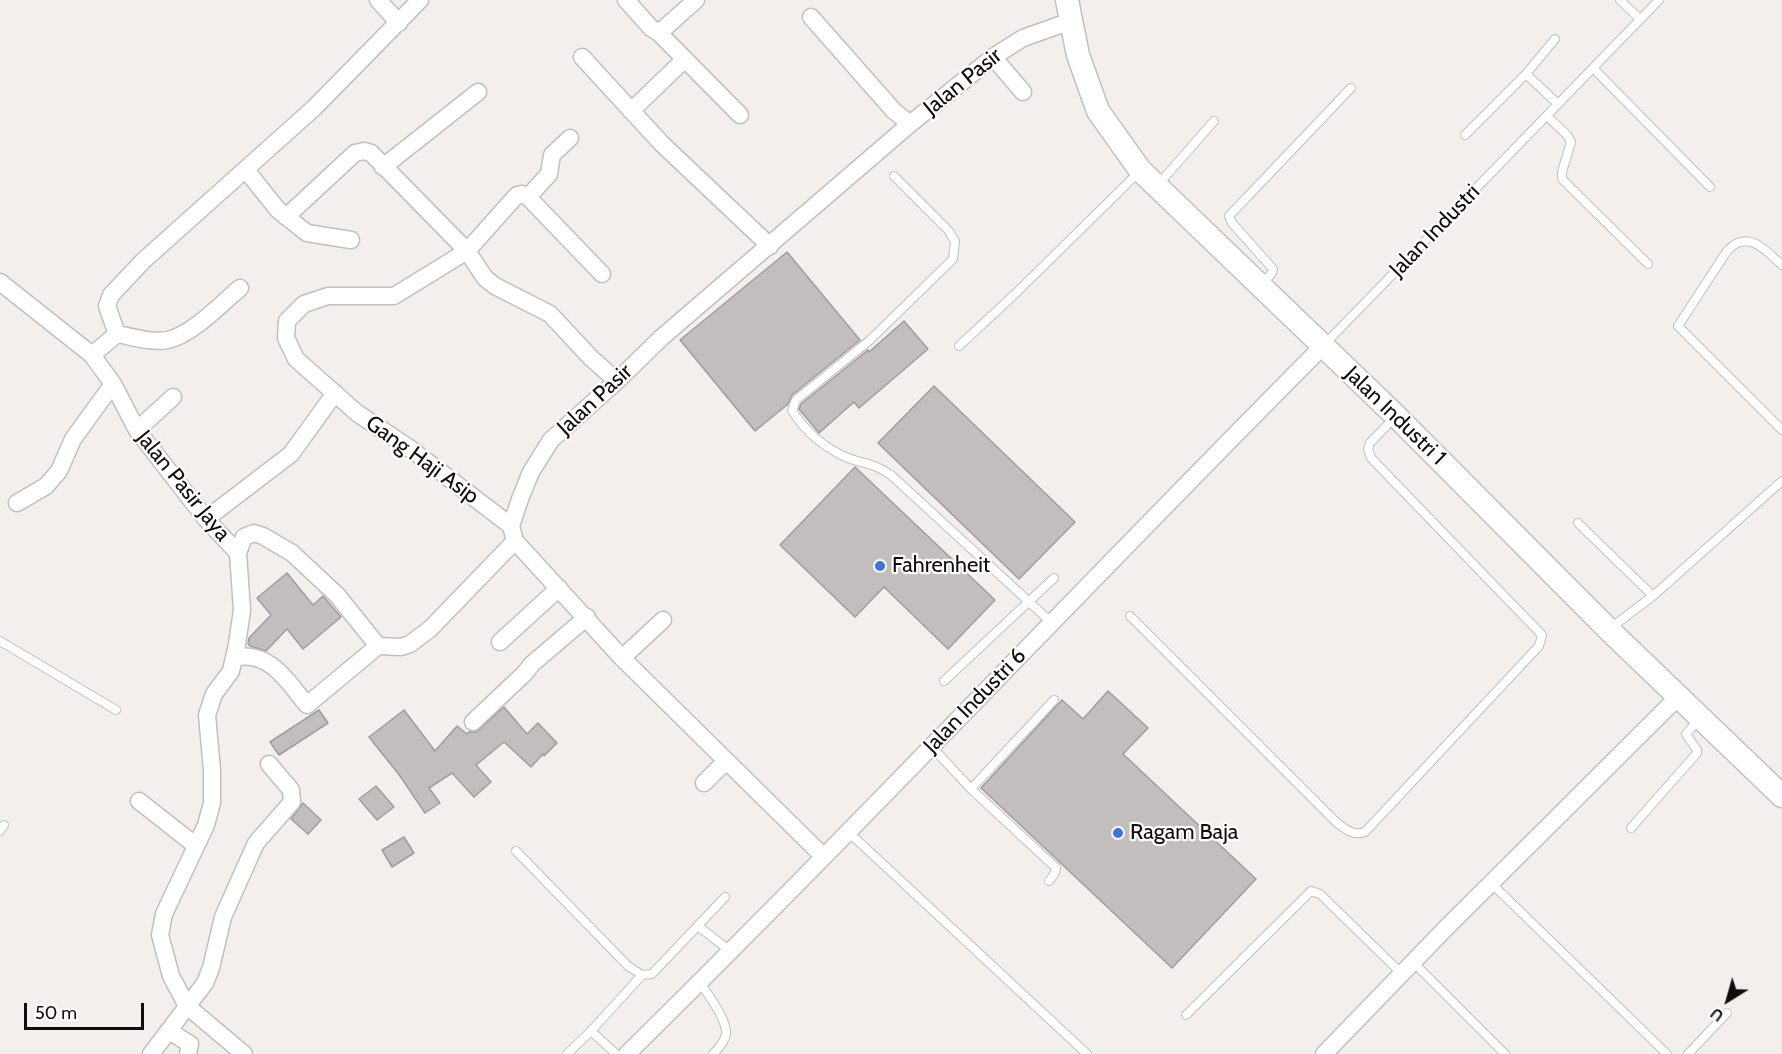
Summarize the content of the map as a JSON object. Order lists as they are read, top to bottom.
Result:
{
  "streets": {
    "street": [
      "Jalan Pasir",
      "Jalan Industri 1",
      "Gang Haji Asip",
      "Jalan Pasir Jaya",
      "Jalan Industri 6"
    ],
    "lane": ["Jalan Industri"]
  },
  "crossings": [
    ["Jalan Pasir", "Jalan Industri 1"],
    ["Jalan Pasir", "Gang Haji Asip"],
    ["Jalan Industri", "Jalan Industri 1"],
    ["Jalan Industri", "Jalan Industri 6"],
    ["Jalan Industri 1", "Jalan Industri 6"]
  ],
  "places": ["Fahrenheit", "Ragam Baja"],
  "scale_bar": "50 m",
  "north": "bottom left"
}
